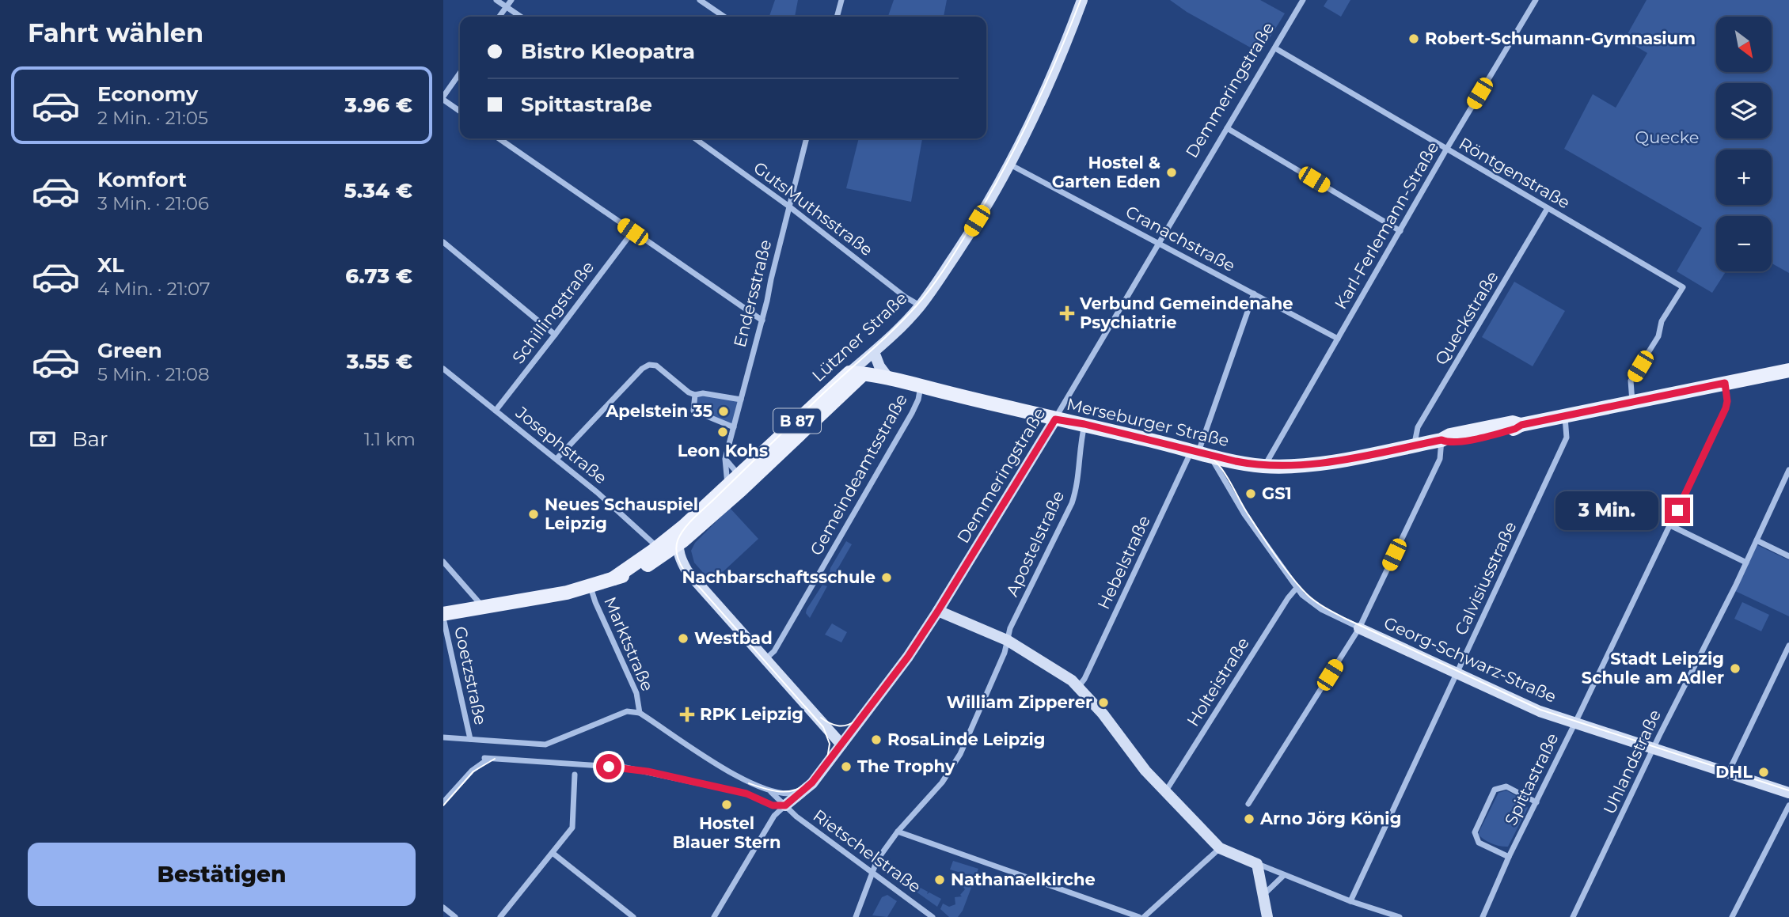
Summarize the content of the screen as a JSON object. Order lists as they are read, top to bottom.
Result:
{
  "streets": {
    "main road": ["Lützner Straße", "B 87", "Merseburger Straße"],
    "street": [
      "Demmeringstraße",
      "Röntgenstraße",
      "GutsMuthsstraße",
      "Karl-Ferlemann-Straße",
      "Cranachstraße",
      "Endersstraße",
      "Schillingstraße",
      "Queckstraße",
      "Josephstraße",
      "Gemeindeamtsstraße",
      "Apostelstraße",
      "Hebelstraße",
      "Calvisiusstraße",
      "Marktstraße",
      "Georg-Schwarz-Straße",
      "Goetzstraße",
      "Holteistraße",
      "Uhlandstraße",
      "Spittastraße",
      "Rietschelstraße"
    ]
  },
  "crossings": [
    ["Demmeringstraße", "Röntgenstraße"],
    ["Demmeringstraße", "Cranachstraße"],
    ["Demmeringstraße", "Merseburger Straße"],
    ["Demmeringstraße", "Rietschelstraße"],
    ["Röntgenstraße", "Karl-Ferlemann-Straße"],
    ["Röntgenstraße", "Queckstraße"],
    ["Röntgenstraße", "Merseburger Straße"],
    ["GutsMuthsstraße", "Endersstraße"],
    ["GutsMuthsstraße", "Lützner Straße"],
    ["Karl-Ferlemann-Straße", "Cranachstraße"],
    ["Karl-Ferlemann-Straße", "Merseburger Straße"],
    ["Cranachstraße", "Lützner Straße"],
    ["Cranachstraße", "Hebelstraße"],
    ["Endersstraße", "Lützner Straße"],
    ["Schillingstraße", "Josephstraße"],
    ["Queckstraße", "Merseburger Straße"],
    ["Lützner Straße", "Merseburger Straße"],
    ["Lützner Straße", "Josephstraße"],
    ["Lützner Straße", "Marktstraße"],
    ["Lützner Straße", "Goetzstraße"],
    ["Merseburger Straße", "Gemeindeamtsstraße"],
    ["Merseburger Straße", "Apostelstraße"],
    ["Merseburger Straße", "Hebelstraße"],
    ["Merseburger Straße", "Calvisiusstraße"],
    ["Merseburger Straße", "Georg-Schwarz-Straße"],
    ["Merseburger Straße", "Spittastraße"],
    ["Apostelstraße", "Rietschelstraße"],
    ["Hebelstraße", "Georg-Schwarz-Straße"],
    ["Calvisiusstraße", "Georg-Schwarz-Straße"],
    ["Georg-Schwarz-Straße", "Holteistraße"],
    ["Georg-Schwarz-Straße", "Uhlandstraße"],
    ["Georg-Schwarz-Straße", "Spittastraße"]
  ],
  "parks": ["Quecke"],
  "places": {
    "other": [
      "Robert-Schumann-Gymnasium",
      "Hostel & Garten Eden",
      "Apelstein 35",
      "Leon Kohs",
      "GS1",
      "Neues Schauspiel Leipzig",
      "Nachbarschaftsschule",
      "Westbad",
      "Stadt Leipzig Schule am Adler",
      "William Zipperer",
      "RosaLinde Leipzig",
      "The Trophy",
      "DHL",
      "Hostel Blauer Stern",
      "Arno Jörg König",
      "Nathanaelkirche"
    ],
    "health": ["Verbund Gemeindenahe Psychiatrie", "RPK Leipzig"]
  },
  "north": "bottom right",
  "page": {
    "heading": "Fahrt wählen",
    "map_buttons": ["+", "−"],
    "banner": ["Bistro Kleopatra", "Spittastraße"],
    "list": [
      {
        "name": "Economy",
        "note": "2 Min. · 21:05",
        "value": "3.96 €"
      },
      {
        "name": "Komfort",
        "note": "3 Min. · 21:06",
        "value": "5.34 €"
      },
      {
        "name": "XL",
        "note": "4 Min. · 21:07",
        "value": "6.73 €"
      },
      {
        "name": "Green",
        "note": "5 Min. · 21:08",
        "value": "3.55 €"
      }
    ],
    "pay": ["Bar", "1.1 km"],
    "bubble": "3 Min.",
    "buttons": "Bestätigen"
  }
}
